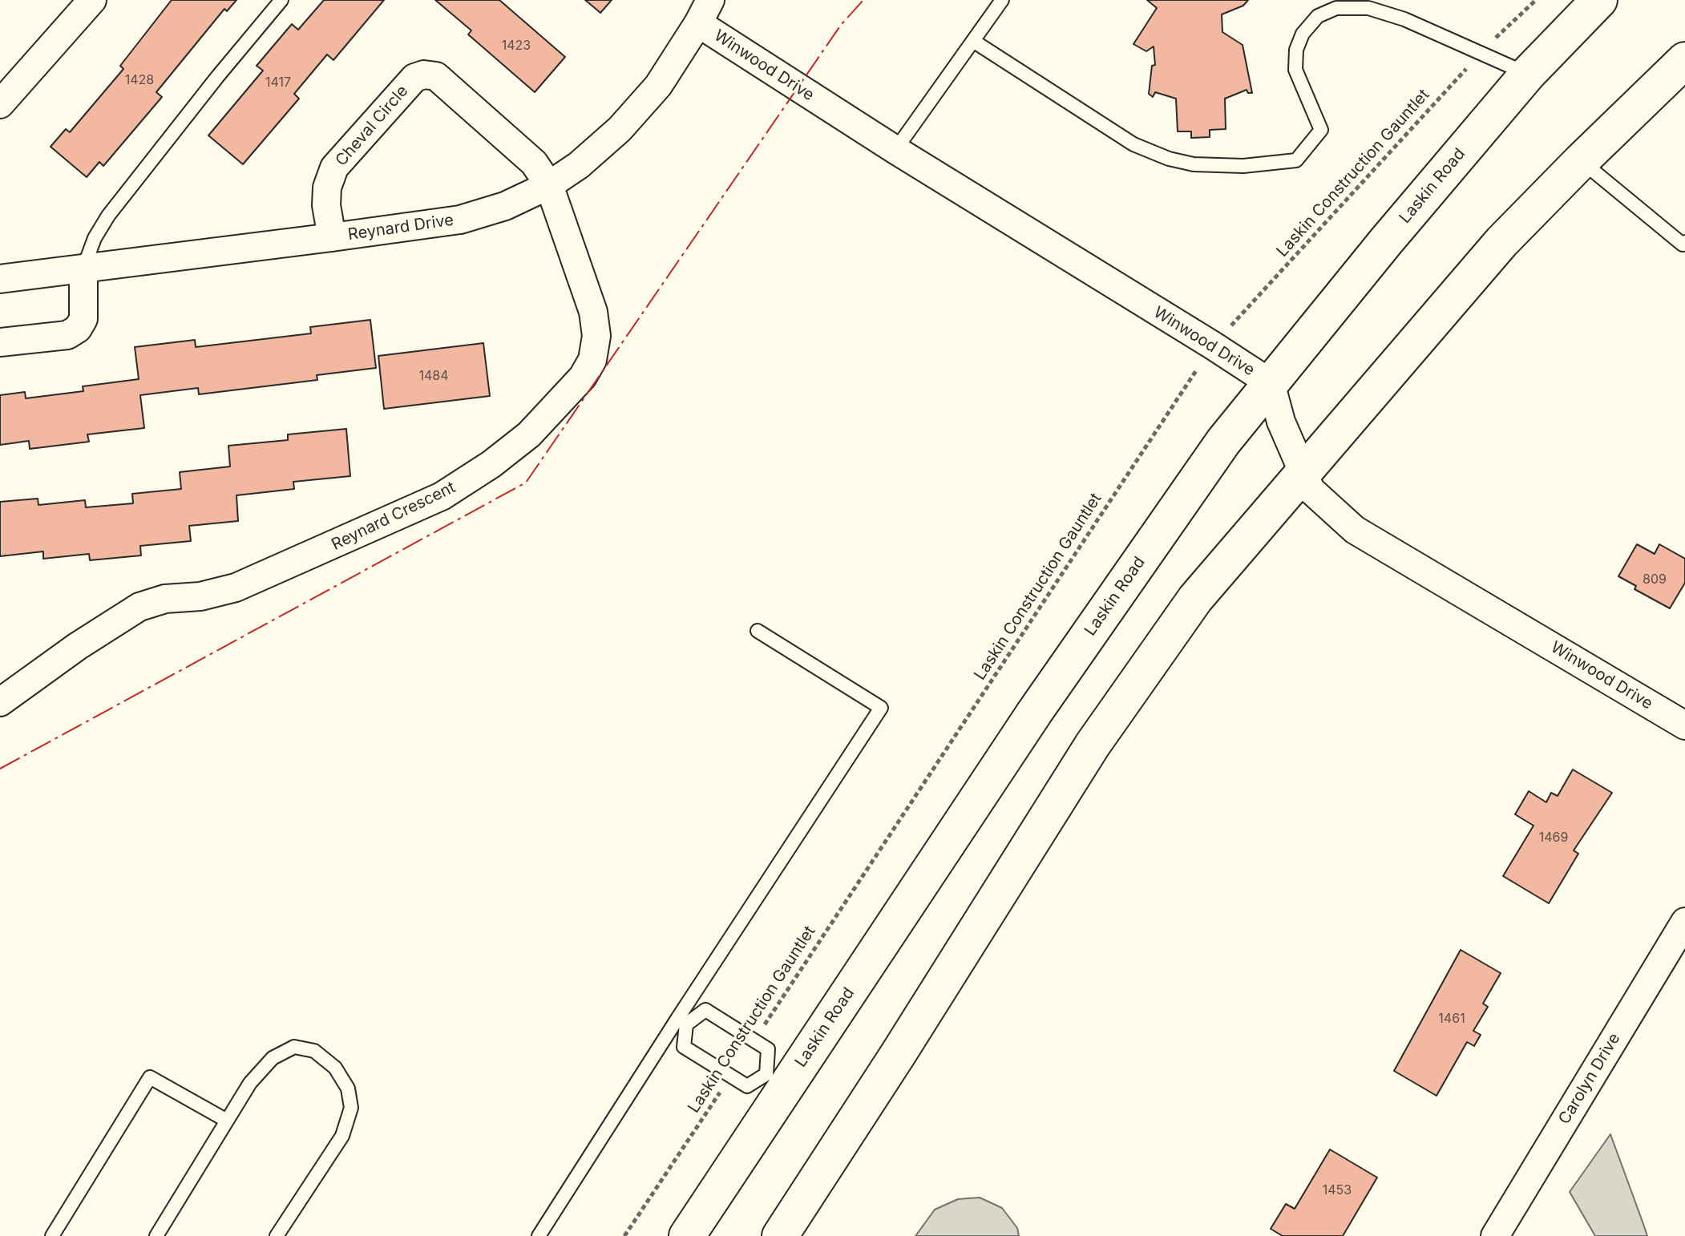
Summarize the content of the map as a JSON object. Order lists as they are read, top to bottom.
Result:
{
  "streets": {
    "main road": ["Laskin Road"],
    "street": [
      "Winwood Drive",
      "Cheval Circle",
      "Reynard Drive",
      "Reynard Crescent",
      "Carolyn Drive"
    ],
    "path": ["Laskin Construction Gauntlet"]
  },
  "crossings": [
    ["Winwood Drive", "Laskin Construction Gauntlet"],
    ["Winwood Drive", "Laskin Road"],
    ["Winwood Drive", "Reynard Drive"],
    ["Cheval Circle", "Reynard Drive"],
    ["Cheval Circle", "Reynard Crescent"],
    ["Reynard Drive", "Reynard Crescent"]
  ],
  "house_numbers": [
    "1423",
    "1428",
    "1417",
    "1484",
    "809",
    "1469",
    "1461",
    "1453"
  ]
}
